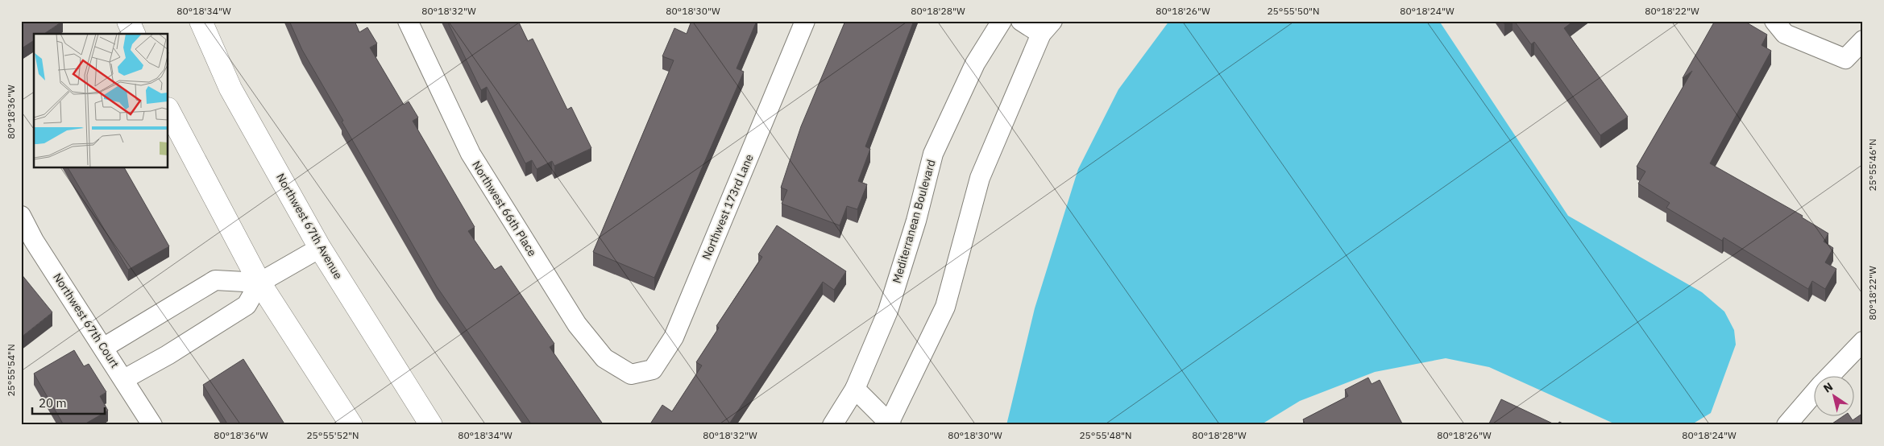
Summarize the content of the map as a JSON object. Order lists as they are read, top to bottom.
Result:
{
  "streets": {
    "main road": ["Northwest 67th Avenue"],
    "street": [
      "Northwest 173rd Lane",
      "Northwest 66th Place",
      "Mediterranean Boulevard",
      "Northwest 67th Court"
    ]
  },
  "crossings": [
    ["Northwest 173rd Lane", "Northwest 66th Place"]
  ],
  "scale_bar": "20 m",
  "north": "top left",
  "coordinates": [
    "80°18'34\"W",
    "80°18'32\"W",
    "80°18'30\"W",
    "80°18'28\"W",
    "80°18'26\"W",
    "25°55'50\"N",
    "80°18'24\"W",
    "80°18'22\"W",
    "80°18'36\"W",
    "25°55'46\"N",
    "25°55'54\"N",
    "25°55'52\"N",
    "25°55'48\"N"
  ]
}
